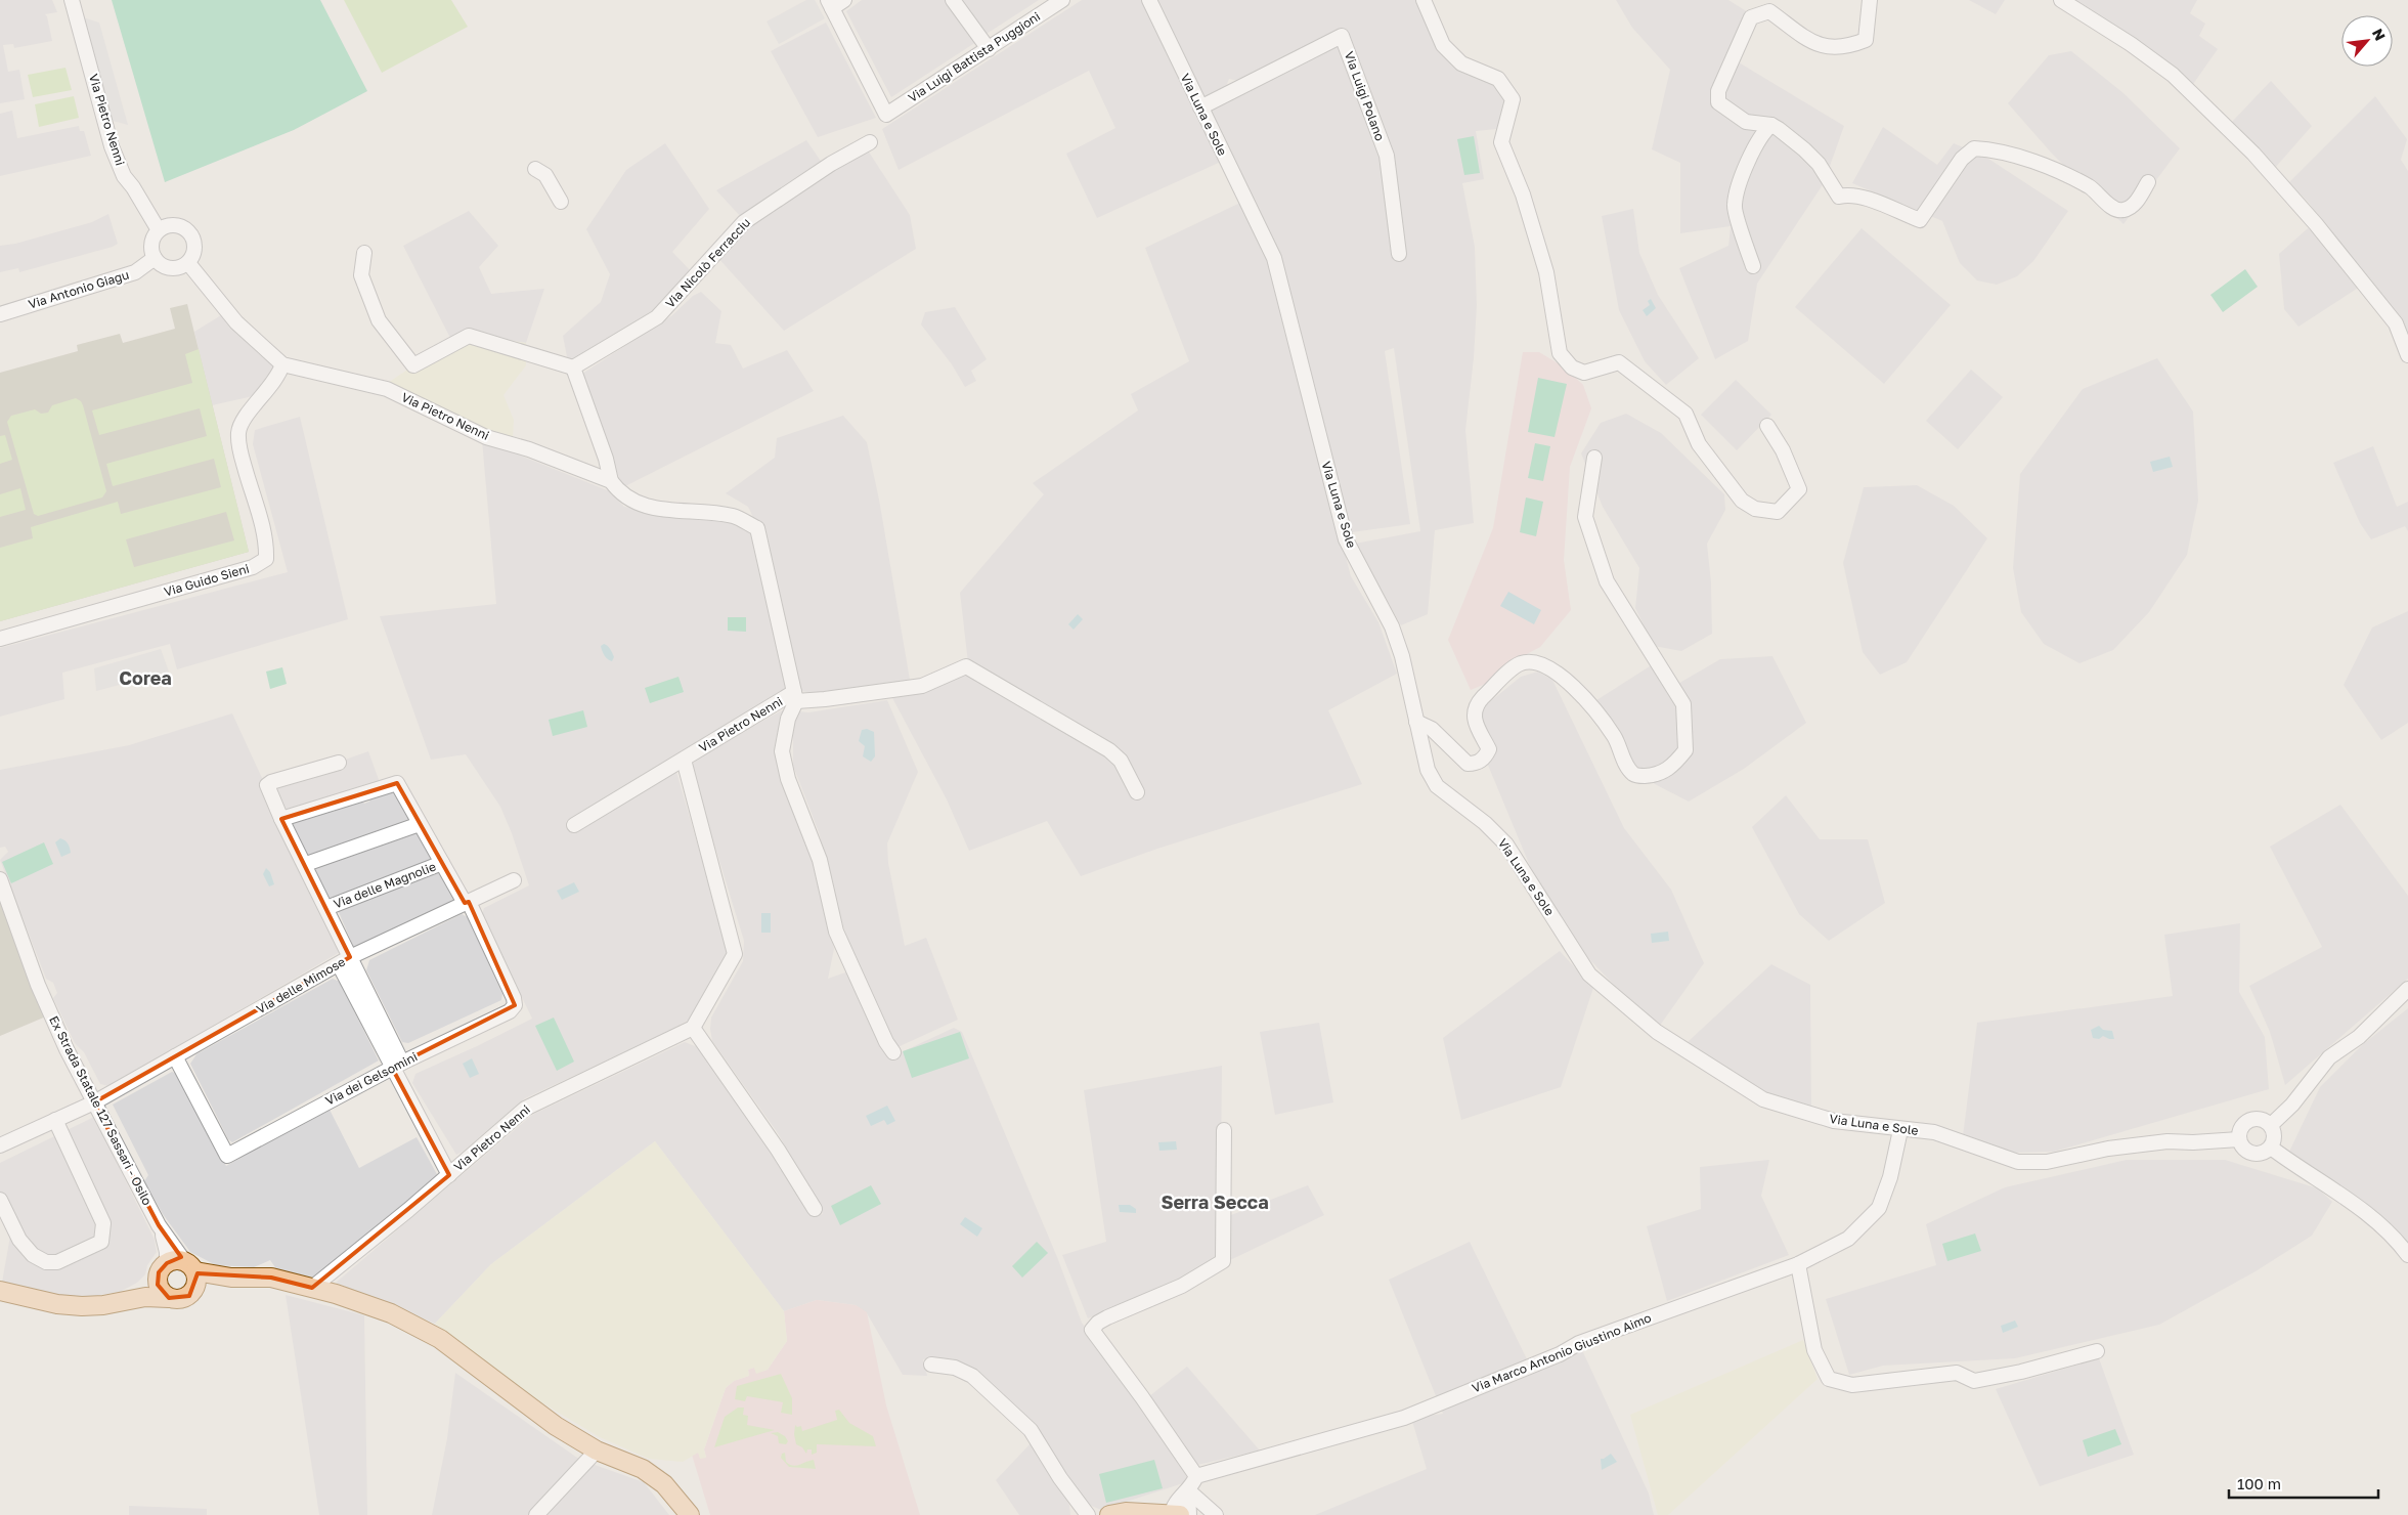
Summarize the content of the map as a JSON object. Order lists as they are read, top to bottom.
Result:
{
  "streets": {
    "street": [
      "Via Luigi Battista Puggioni",
      "Via Luigi Polano",
      "Via Luna e Sole",
      "Via Pietro Nenni",
      "Via Nicolò Ferracciu",
      "Via Antonio Giagu",
      "Via Guido Sieni",
      "Via delle Magnolie",
      "Via delle Mimose",
      "Via dei Gelsomini",
      "Ex Strada Statale 127 Sassari - Osilo",
      "Via Marco Antonio Giustino Aimo"
    ]
  },
  "crossings": [
    ["Via Luigi Polano", "Via Luna e Sole"],
    ["Via Luna e Sole", "Via Marco Antonio Giustino Aimo"],
    ["Via Pietro Nenni", "Via Antonio Giagu"],
    ["Via Pietro Nenni", "Via Guido Sieni"],
    ["Via Pietro Nenni", "Via delle Magnolie"],
    ["Via delle Magnolie", "Via delle Mimose"],
    ["Via delle Magnolie", "Via dei Gelsomini"],
    ["Via delle Mimose", "Via dei Gelsomini"],
    ["Via delle Mimose", "Ex Strada Statale 127 Sassari - Osilo"]
  ],
  "districts": ["Corea", "Serra Secca"],
  "scale_bar": "100 m",
  "north": "top right"
}
